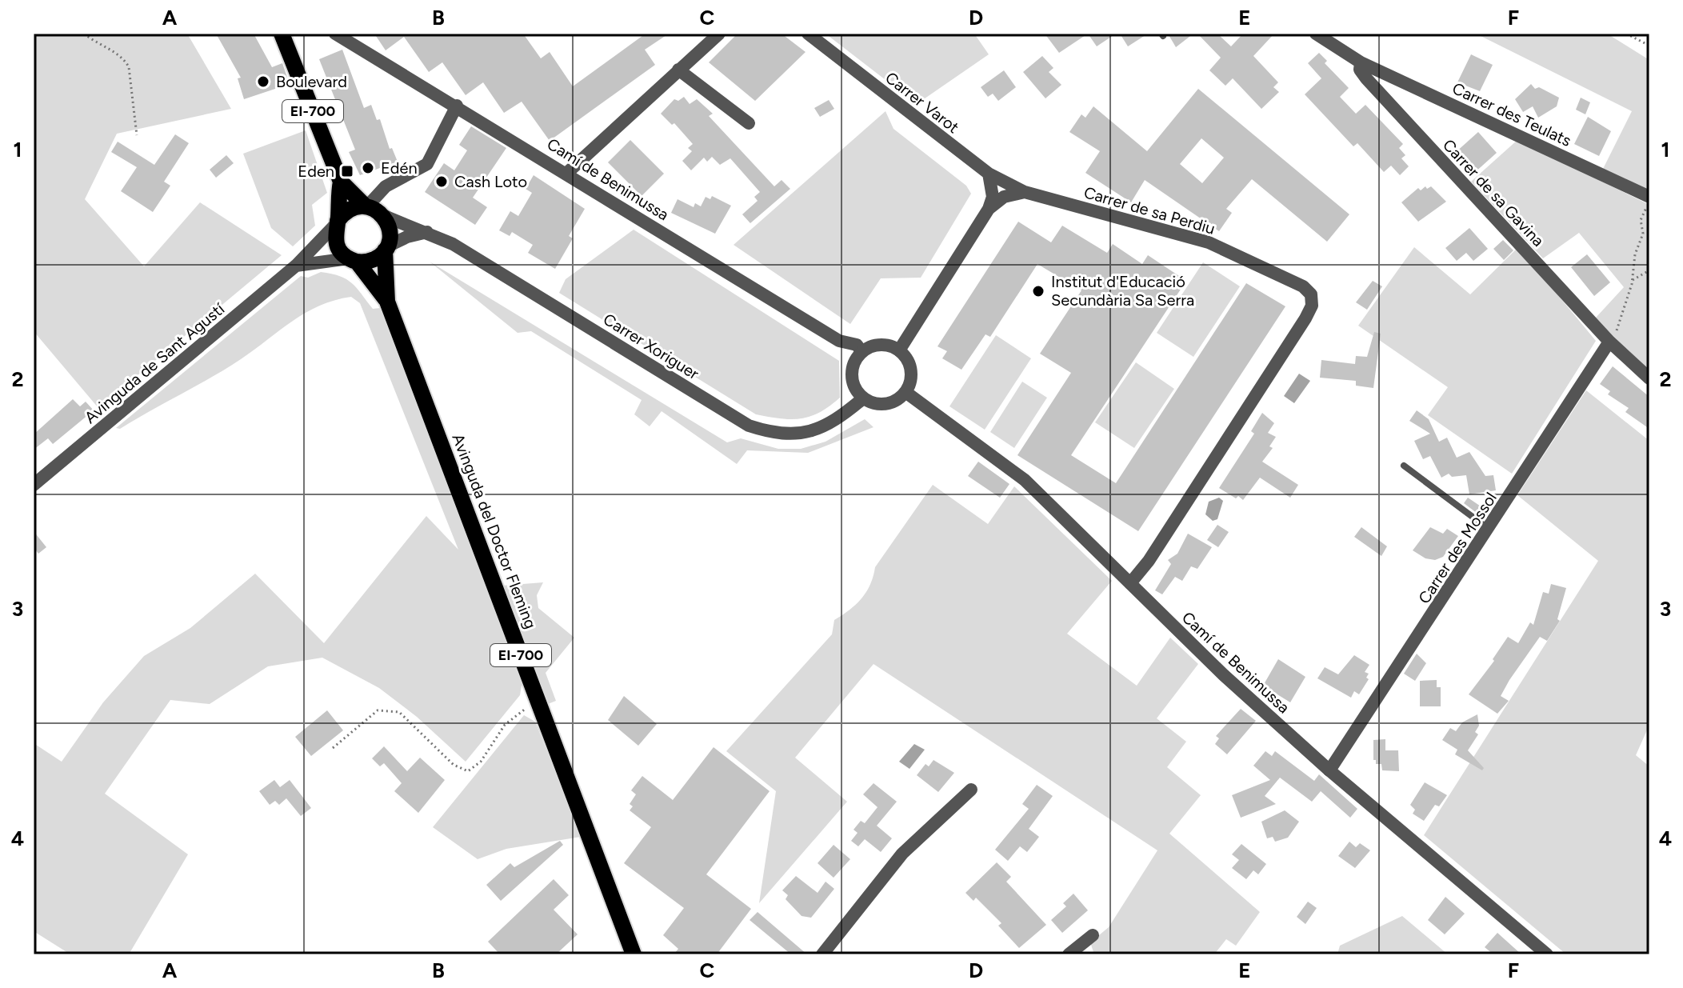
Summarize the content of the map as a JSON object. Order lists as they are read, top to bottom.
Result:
{
  "streets": {
    "main road": ["EI-700", "Avinguda del Doctor Fleming"],
    "street": [
      "Carrer Varot",
      "Carrer des Teulats",
      "Camí de Benimussa",
      "Carrer de sa Gavina",
      "Carrer de sa Perdiu",
      "Carrer Xoriguer",
      "Avinguda de Sant Agustí",
      "Carrer des Mossol"
    ]
  },
  "crossings": [
    ["Carrer Varot", "Carrer de sa Perdiu"],
    ["EI-700", "Carrer Xoriguer"],
    ["EI-700", "Avinguda de Sant Agustí"],
    ["EI-700", "Avinguda del Doctor Fleming"],
    ["Carrer des Teulats", "Carrer de sa Gavina"],
    ["Camí de Benimussa", "Carrer de sa Perdiu"],
    ["Camí de Benimussa", "Carrer Xoriguer"],
    ["Camí de Benimussa", "Carrer des Mossol"],
    ["Carrer de sa Gavina", "Carrer des Mossol"],
    ["Carrer Xoriguer", "Avinguda de Sant Agustí"],
    ["Carrer Xoriguer", "Avinguda del Doctor Fleming"],
    ["Avinguda de Sant Agustí", "Avinguda del Doctor Fleming"]
  ],
  "places": {
    "other": [
      "Boulevard",
      "Edén",
      "Cash Loto",
      "Institut d'Educació Secundària Sa Serra"
    ],
    "transit": ["Eden"]
  },
  "grid": {
    "columns": [
      "A",
      "B",
      "C",
      "D",
      "E",
      "F"
    ],
    "rows": [
      "1",
      "2",
      "3",
      "4"
    ]
  }
}
